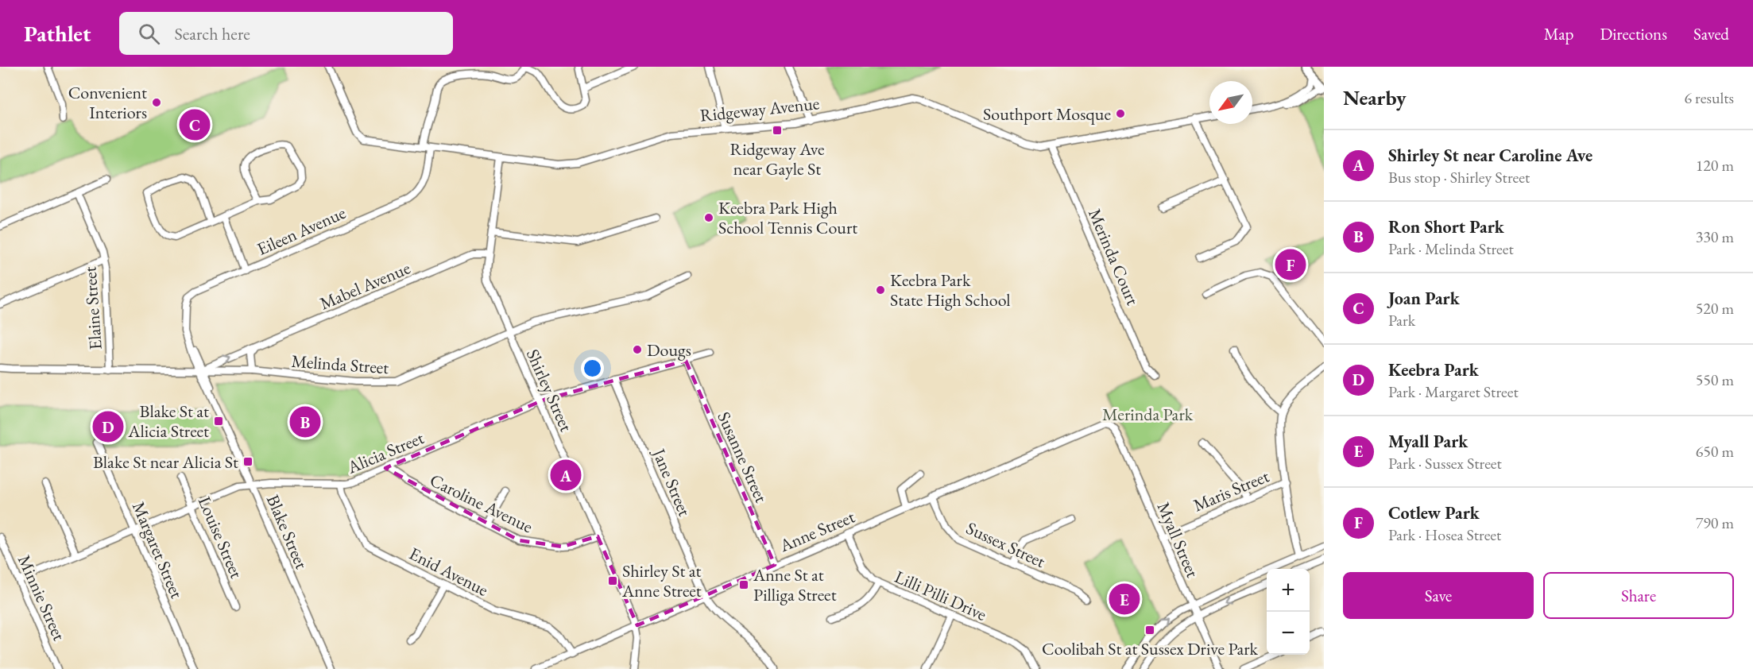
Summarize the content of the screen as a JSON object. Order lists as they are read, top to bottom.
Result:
{
  "streets": {
    "street": [
      "Ridgeway Avenue",
      "Eileen Avenue",
      "Merinda Court",
      "Mabel Avenue",
      "Elaine Street",
      "Melinda Street",
      "Shirley Street",
      "Alicia Street",
      "Susanne Street",
      "Jane Street",
      "Maris Street",
      "Caroline Avenue",
      "Anne Street",
      "Blake Street",
      "Louise Street",
      "Myall Street",
      "Sussex Street",
      "Margaret Street",
      "Enid Avenue",
      "Lilli Pilli Drive",
      "Minnie Street"
    ]
  },
  "crossings": [
    ["Ridgeway Avenue", "Eileen Avenue"],
    ["Ridgeway Avenue", "Merinda Court"],
    ["Ridgeway Avenue", "Shirley Street"],
    ["Eileen Avenue", "Blake Street"],
    ["Mabel Avenue", "Melinda Street"],
    ["Mabel Avenue", "Shirley Street"],
    ["Mabel Avenue", "Blake Street"],
    ["Elaine Street", "Melinda Street"],
    ["Melinda Street", "Shirley Street"],
    ["Melinda Street", "Blake Street"],
    ["Shirley Street", "Alicia Street"],
    ["Shirley Street", "Caroline Avenue"],
    ["Shirley Street", "Anne Street"],
    ["Alicia Street", "Susanne Street"],
    ["Alicia Street", "Jane Street"],
    ["Alicia Street", "Caroline Avenue"],
    ["Alicia Street", "Blake Street"],
    ["Alicia Street", "Louise Street"],
    ["Alicia Street", "Margaret Street"],
    ["Alicia Street", "Enid Avenue"],
    ["Alicia Street", "Minnie Street"],
    ["Susanne Street", "Anne Street"],
    ["Jane Street", "Anne Street"],
    ["Maris Street", "Myall Street"],
    ["Anne Street", "Myall Street"],
    ["Anne Street", "Sussex Street"],
    ["Anne Street", "Enid Avenue"],
    ["Anne Street", "Lilli Pilli Drive"]
  ],
  "parks": ["Merinda Park"],
  "places": {
    "other": [
      "Convenient Interiors",
      "Southport Mosque",
      "Keebra Park High School Tennis Court",
      "Keebra Park State High School",
      "Dougs"
    ],
    "transit": [
      "Ridgeway Ave near Gayle St",
      "Blake St at Alicia Street",
      "Blake St near Alicia St",
      "Shirley St at Anne Street",
      "Anne St at Pilliga Street",
      "Coolibah St at Sussex Drive Park"
    ]
  },
  "north": "bottom left",
  "page": {
    "header": "Pathlet",
    "search": "Search here",
    "nav": ["Map", "Directions", "Saved"],
    "heading": ["Nearby", "6 results"],
    "pins": [
      "C",
      "F",
      "B",
      "D",
      "A",
      "E"
    ],
    "list": [
      {
        "mark": "A",
        "name": "Shirley St near Caroline Ave",
        "note": "Bus stop · Shirley Street",
        "value": "120 m"
      },
      {
        "mark": "B",
        "name": "Ron Short Park",
        "note": "Park · Melinda Street",
        "value": "330 m"
      },
      {
        "mark": "C",
        "name": "Joan Park",
        "note": "Park",
        "value": "520 m"
      },
      {
        "mark": "D",
        "name": "Keebra Park",
        "note": "Park · Margaret Street",
        "value": "550 m"
      },
      {
        "mark": "E",
        "name": "Myall Park",
        "note": "Park · Sussex Street",
        "value": "650 m"
      },
      {
        "mark": "F",
        "name": "Cotlew Park",
        "note": "Park · Hosea Street",
        "value": "790 m"
      }
    ],
    "buttons": ["Save", "Share"],
    "map_buttons": ["+", "−"]
  }
}
